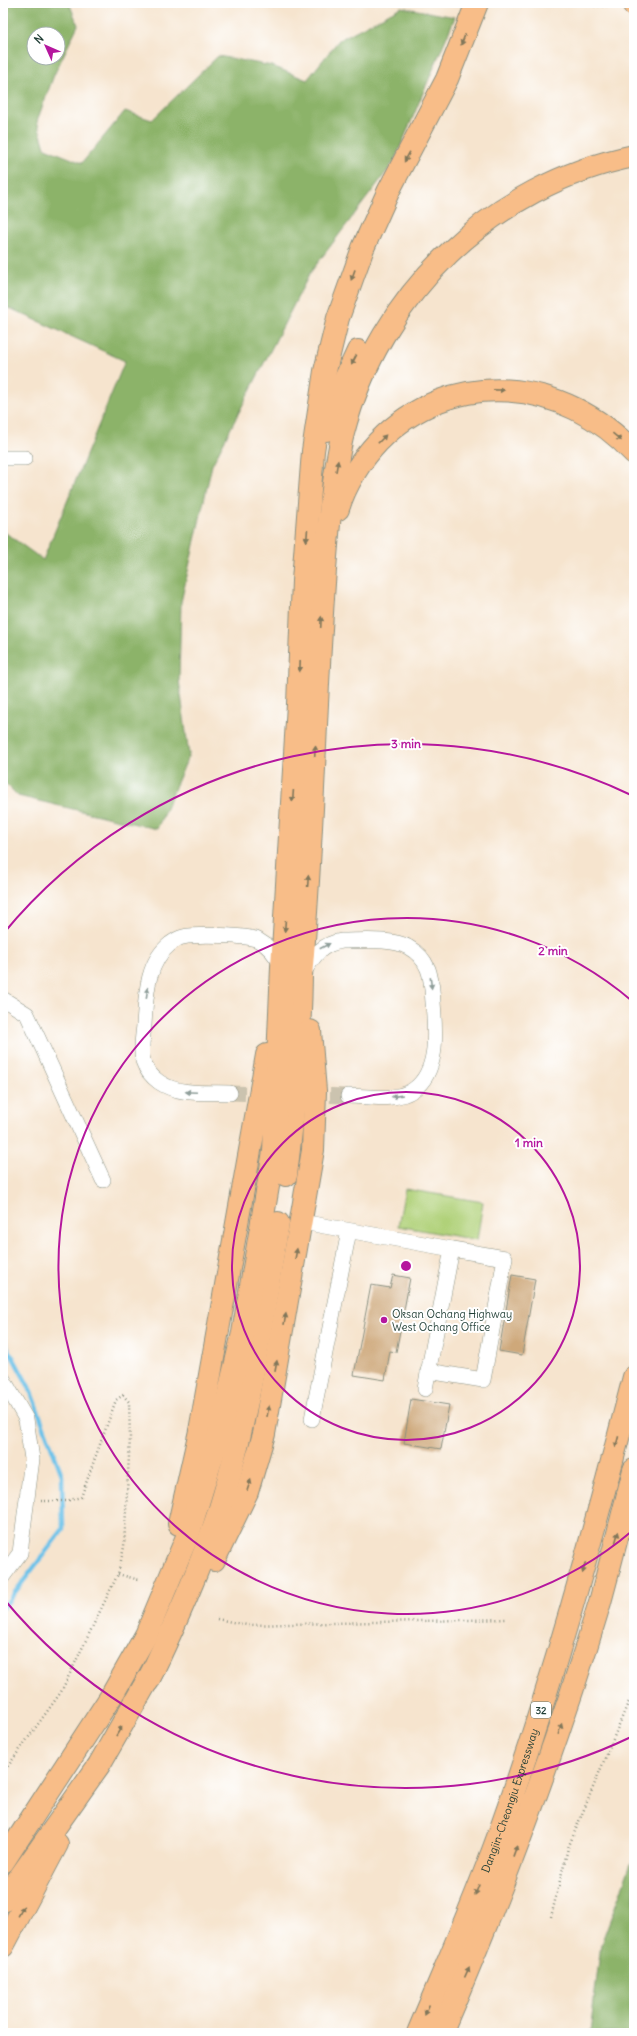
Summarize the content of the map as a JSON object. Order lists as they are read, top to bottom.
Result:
{
  "streets": {
    "highway": ["32", "Dangjin-Cheongju Expressway"]
  },
  "places": ["Oksan Ochang Highway West Ochang Office"],
  "north": "top left",
  "rings": ["3 min", "2 min", "1 min"]
}
